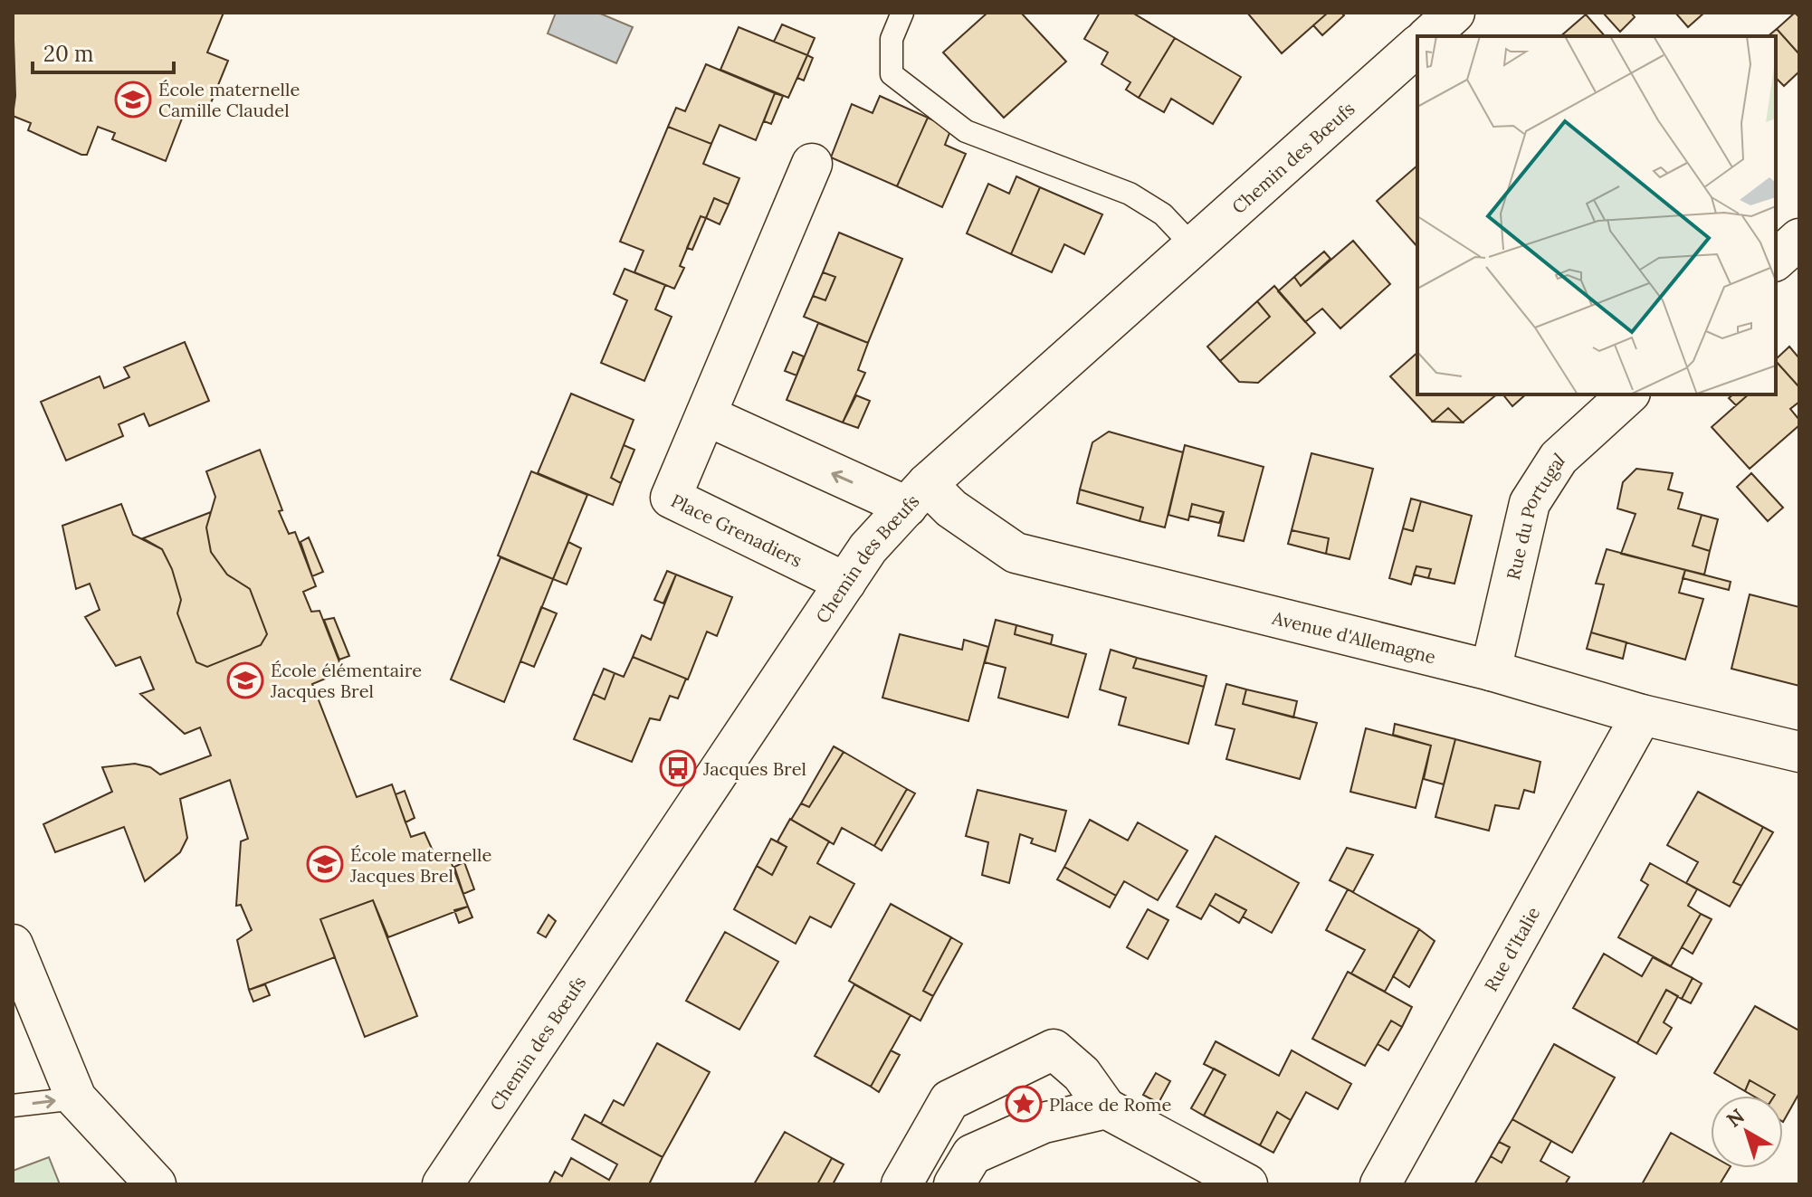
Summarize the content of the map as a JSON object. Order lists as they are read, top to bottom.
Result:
{
  "streets": {
    "street": [
      "Chemin des Bœufs",
      "Rue du Portugal",
      "Place Grenadiers",
      "Avenue d'Allemagne",
      "Rue d'Italie"
    ]
  },
  "crossings": [
    ["Chemin des Bœufs", "Place Grenadiers"],
    ["Chemin des Bœufs", "Avenue d'Allemagne"],
    ["Rue du Portugal", "Avenue d'Allemagne"],
    ["Avenue d'Allemagne", "Rue d'Italie"]
  ],
  "places": {
    "school or university": ["École maternelle Camille Claudel", "École élémentaire Jacques Brel", "École maternelle Jacques Brel"],
    "bus stop": ["Jacques Brel"],
    "place": ["Place de Rome"]
  },
  "scale_bar": "20 m",
  "north": "top left"
}
